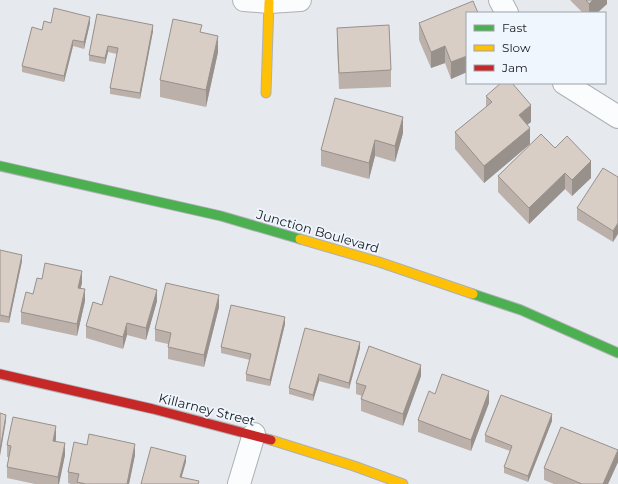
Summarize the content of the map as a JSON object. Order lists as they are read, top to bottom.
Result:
{
  "streets": {
    "main road": ["Junction Boulevard", "Killarney Street"]
  },
  "legend": ["Fast", "Slow", "Jam"]
}
